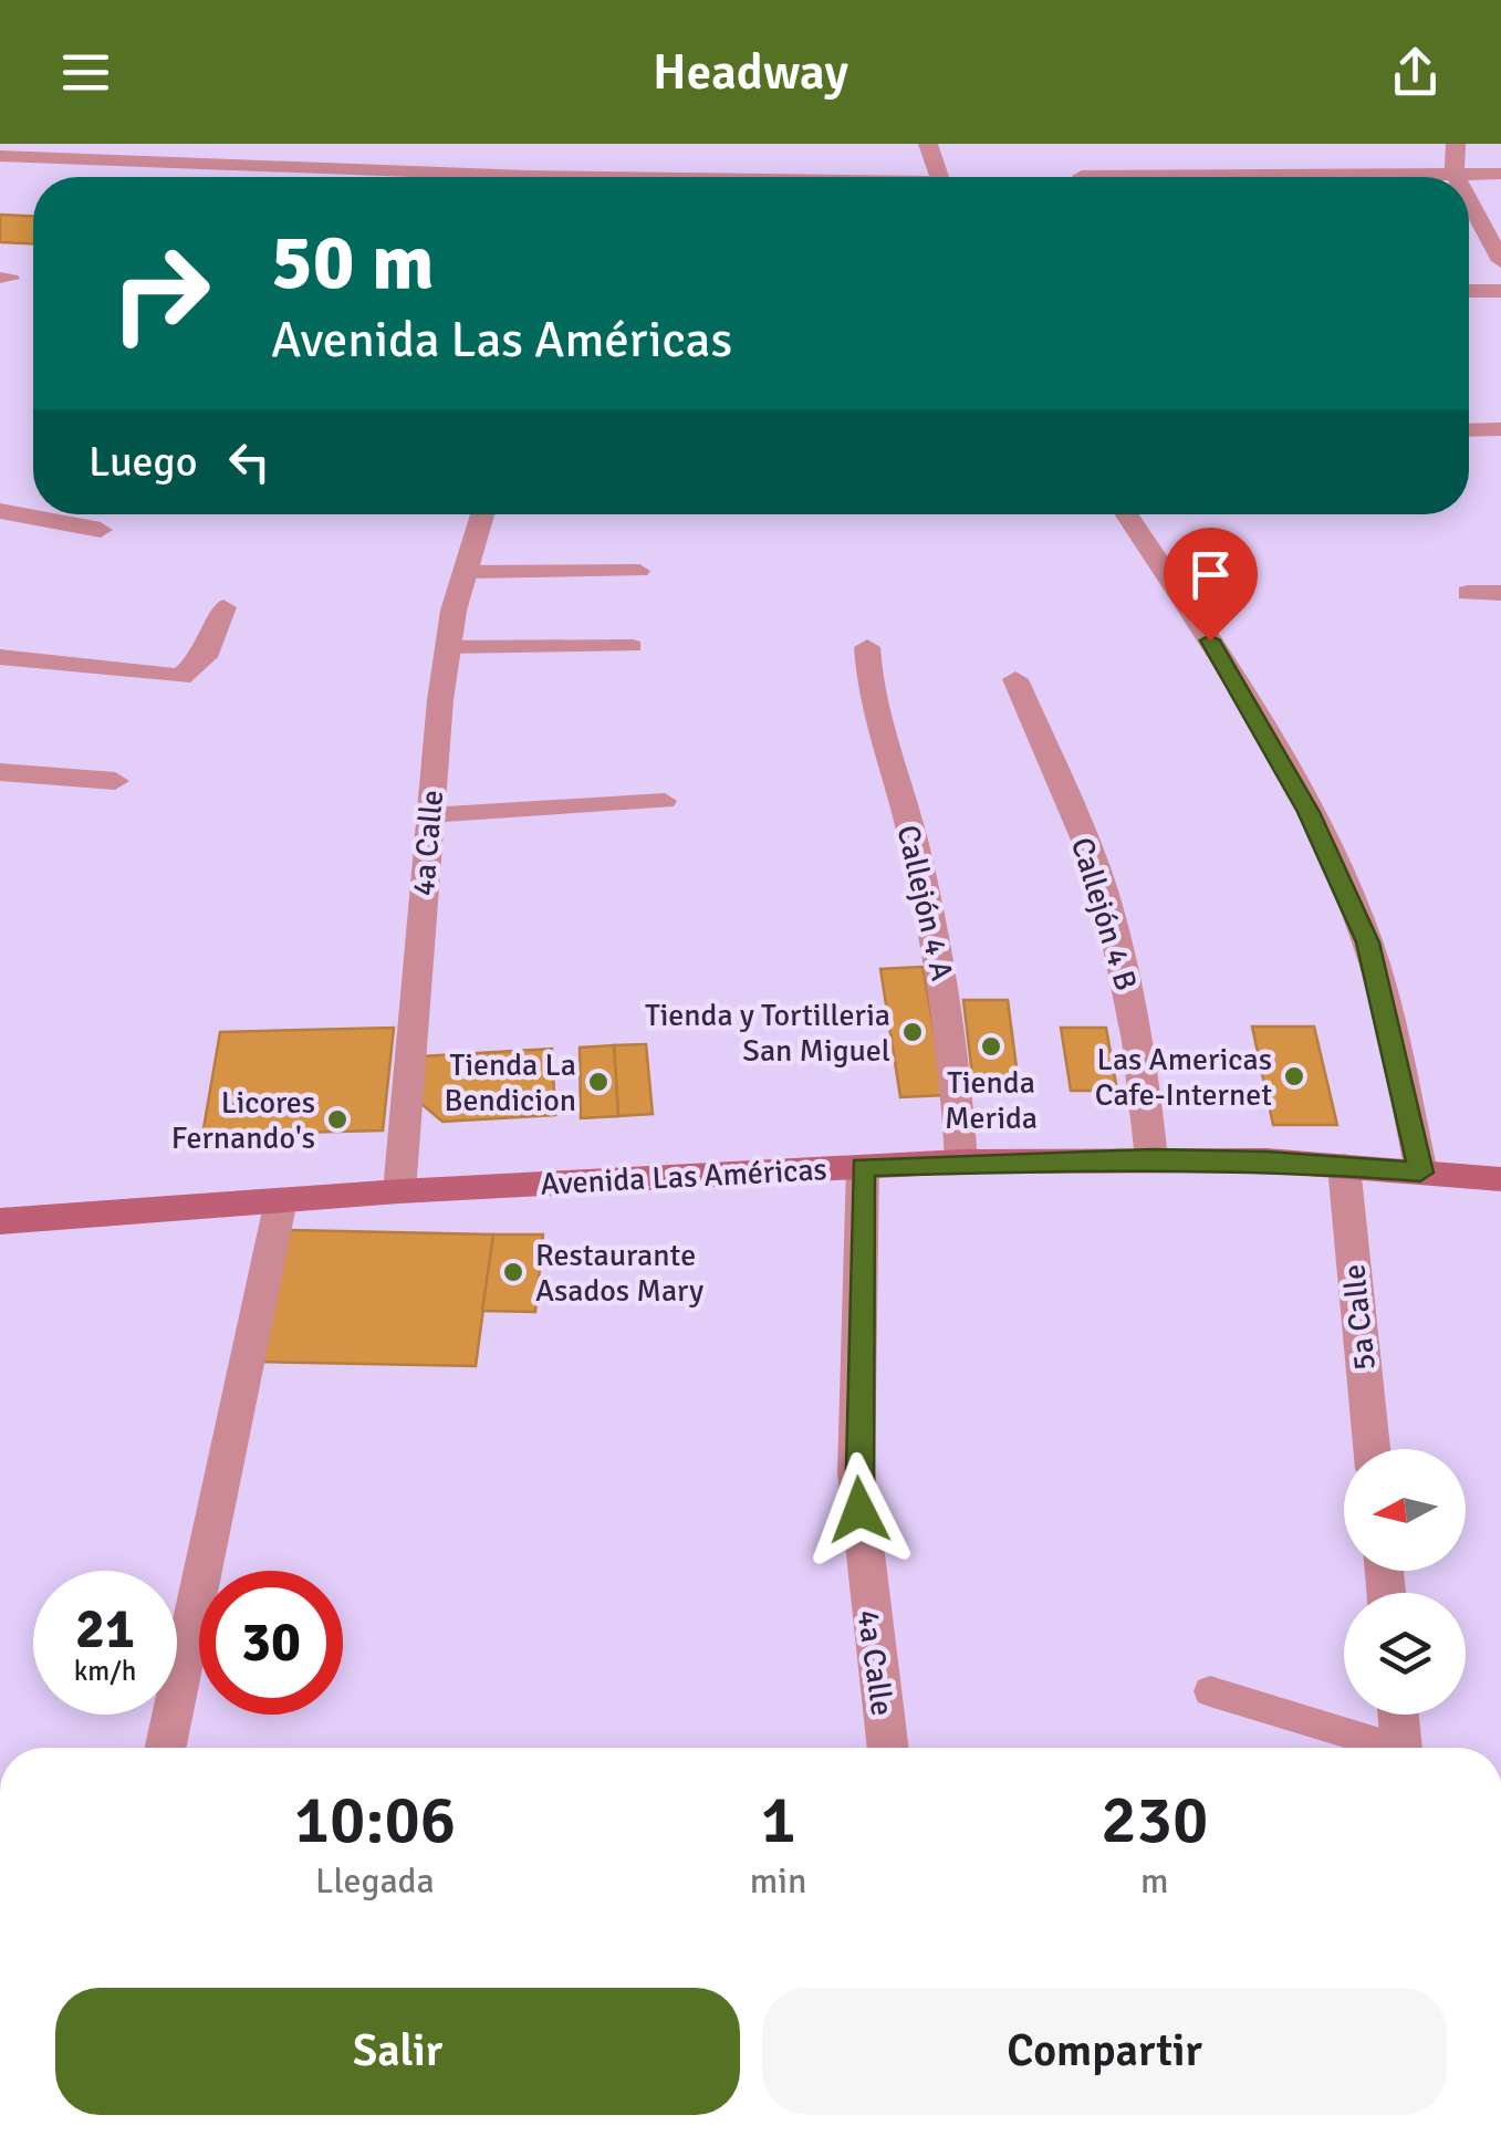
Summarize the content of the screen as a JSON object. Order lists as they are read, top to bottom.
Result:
{
  "streets": {
    "street": [
      "4a Calle",
      "Callejón 4 A",
      "Callejón 4 B",
      "Avenida Las Américas",
      "5a Calle"
    ]
  },
  "crossings": [
    ["4a Calle", "Avenida Las Américas"],
    ["Callejón 4 A", "Avenida Las Américas"],
    ["Callejón 4 B", "Avenida Las Américas"],
    ["Avenida Las Américas", "5a Calle"]
  ],
  "places": [
    "Tienda y Tortilleria San Miguel",
    "Tienda Merida",
    "Las Americas Cafe-Internet",
    "Tienda La Bendicion",
    "Licores Fernando's",
    "Restaurante Asados Mary"
  ],
  "north": "left",
  "page": {
    "header": "Headway",
    "turn": ["50 m", "Avenida Las Américas"],
    "then": "Luego",
    "speed": "21 km/h",
    "limit": "30",
    "eta": [
      "10:06",
      "Llegada",
      "1",
      "min",
      "230",
      "m"
    ],
    "buttons": ["Salir", "Compartir"]
  }
}
